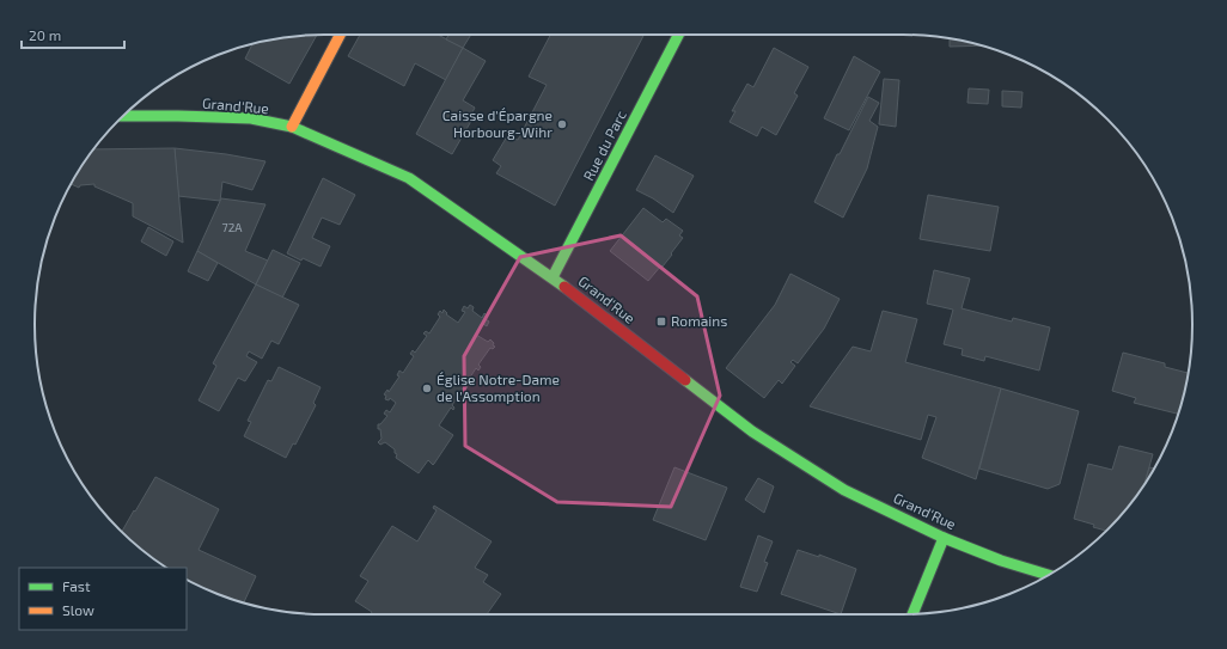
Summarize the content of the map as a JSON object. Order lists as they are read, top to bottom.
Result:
{
  "streets": {
    "main road": ["Grand'Rue", "Rue du Parc"]
  },
  "crossings": [
    ["Grand'Rue", "Rue du Parc"]
  ],
  "places": {
    "other": ["Caisse d'Épargne Horbourg-Wihr", "Église Notre-Dame de l'Assomption"],
    "transit": ["Romains"]
  },
  "house_numbers": ["72A"],
  "legend": ["Fast", "Slow"],
  "scale_bar": "20 m"
}
